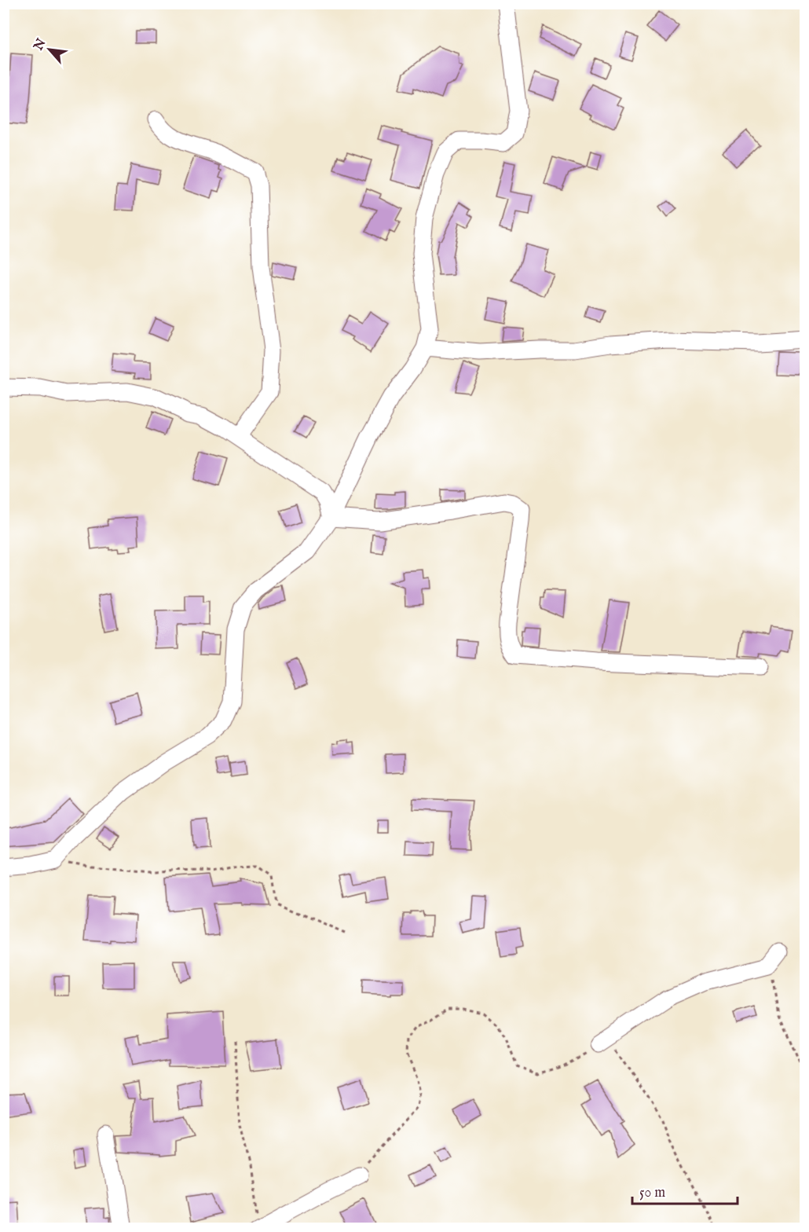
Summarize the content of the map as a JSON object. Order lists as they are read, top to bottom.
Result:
{
  "scale_bar": "50 m",
  "north": "top left"
}
